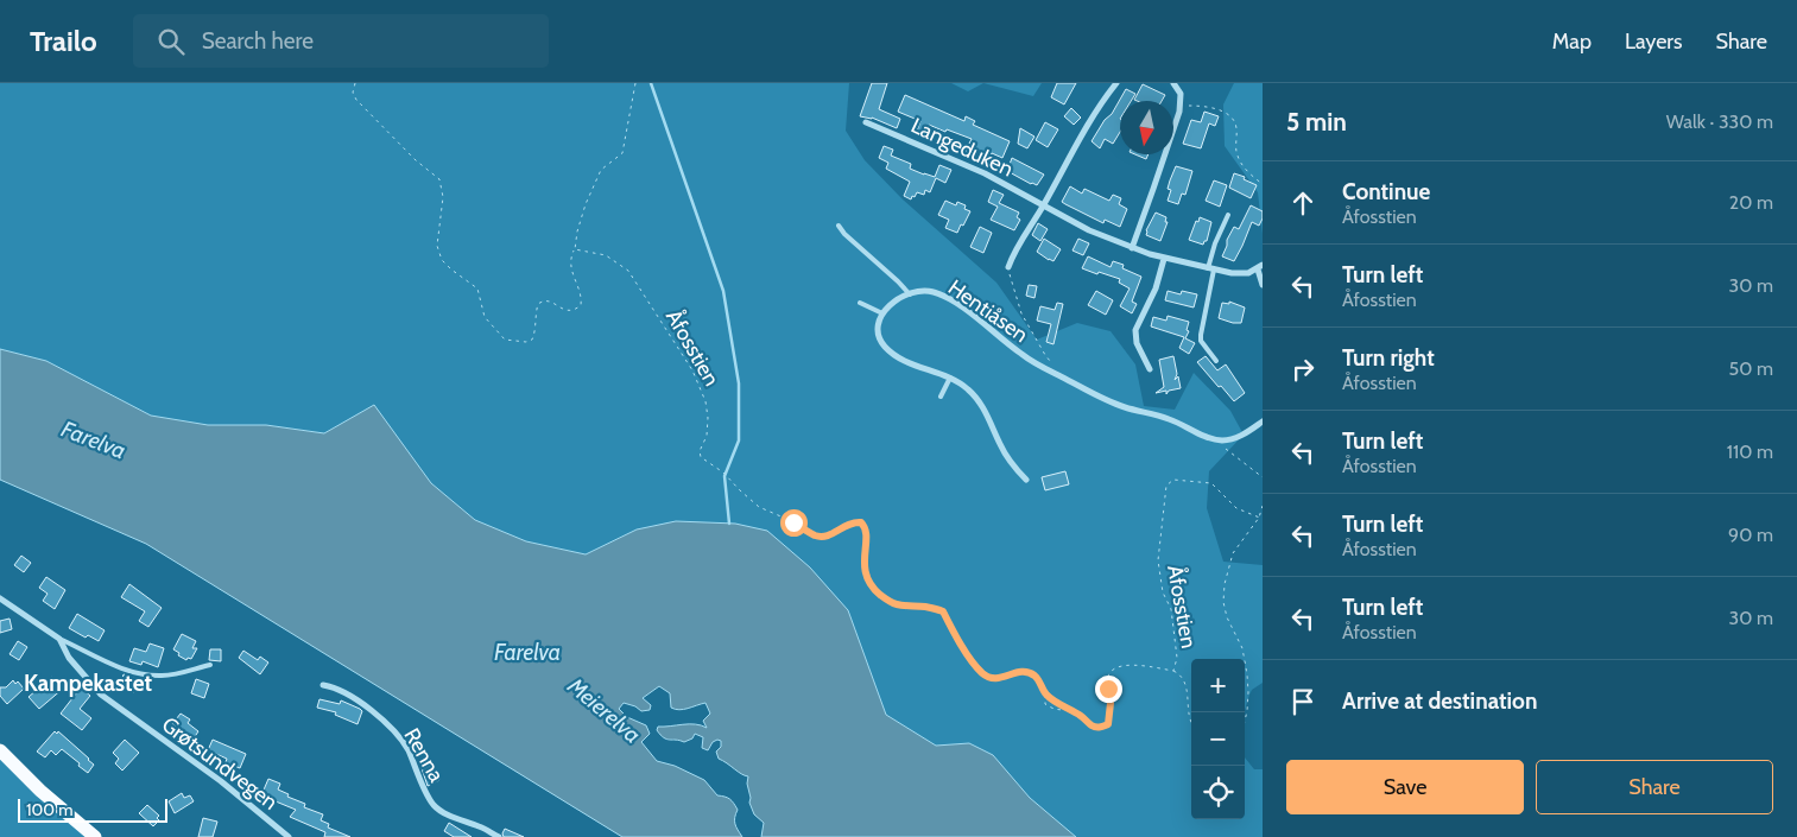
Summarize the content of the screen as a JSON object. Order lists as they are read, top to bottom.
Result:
{
  "streets": {
    "street": [
      "Langeduken",
      "Hentiåsen",
      "Renna",
      "Grøtsundvegen"
    ],
    "path": ["Åfosstien"]
  },
  "districts": ["Kampekastet"],
  "water": ["Farelva", "Meierelva"],
  "scale_bar": "100 m",
  "north": "bottom",
  "page": {
    "header": "Trailo",
    "search": "Search here",
    "nav": ["Map", "Layers", "Share"],
    "heading": ["5 min", "Walk · 330 m"],
    "list": [
      ["Continue", "Åfosstien", "20 m"],
      ["Turn left", "Åfosstien", "30 m"],
      ["Turn right", "Åfosstien", "50 m"],
      ["Turn left", "Åfosstien", "110 m"],
      ["Turn left", "Åfosstien", "90 m"],
      ["Turn left", "Åfosstien", "30 m"],
      "Arrive at destination"
    ],
    "map_buttons": ["+", "−"],
    "buttons": ["Save", "Share"],
    "scale": "100 m"
  }
}
